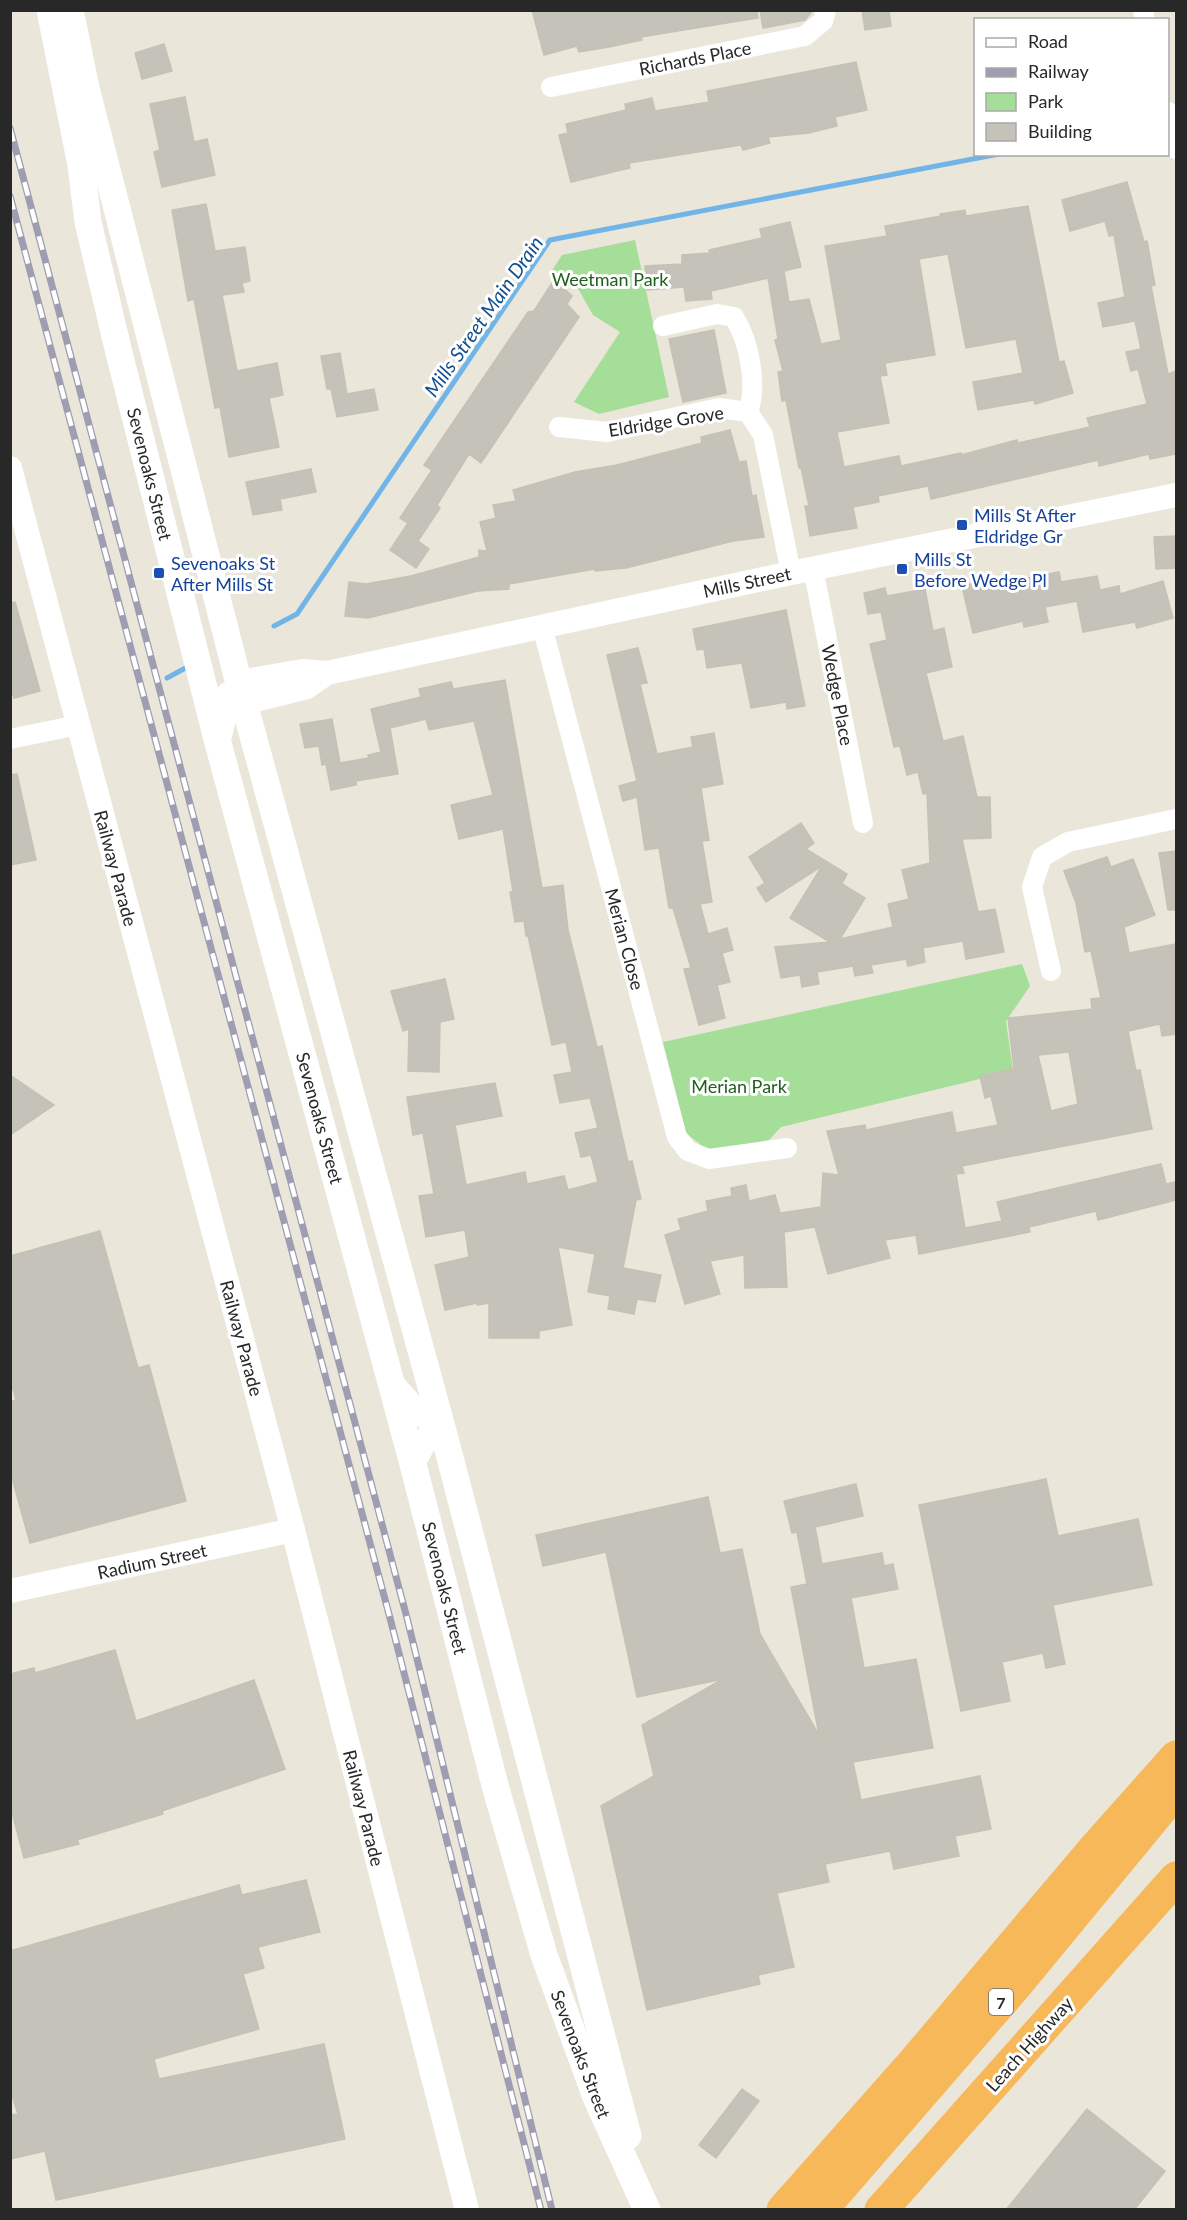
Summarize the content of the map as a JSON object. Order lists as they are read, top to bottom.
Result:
{
  "streets": {
    "highway": ["7", "Leach Highway"],
    "main road": ["Sevenoaks Street"],
    "street": [
      "Richards Place",
      "Eldridge Grove",
      "Mills Street",
      "Wedge Place",
      "Railway Parade",
      "Merian Close",
      "Radium Street"
    ]
  },
  "crossings": [
    ["Eldridge Grove", "Mills Street"],
    ["Eldridge Grove", "Wedge Place"],
    ["Sevenoaks Street", "Mills Street"],
    ["Mills Street", "Wedge Place"],
    ["Mills Street", "Merian Close"],
    ["Railway Parade", "Radium Street"]
  ],
  "water": ["Mills Street Main Drain"],
  "parks": ["Weetman Park", "Merian Park"],
  "places": {
    "transit": ["Mills St After Eldridge Gr", "Mills St Before Wedge Pl", "Sevenoaks St After Mills St"]
  },
  "legend": [
    "Road",
    "Railway",
    "Park",
    "Building"
  ]
}
